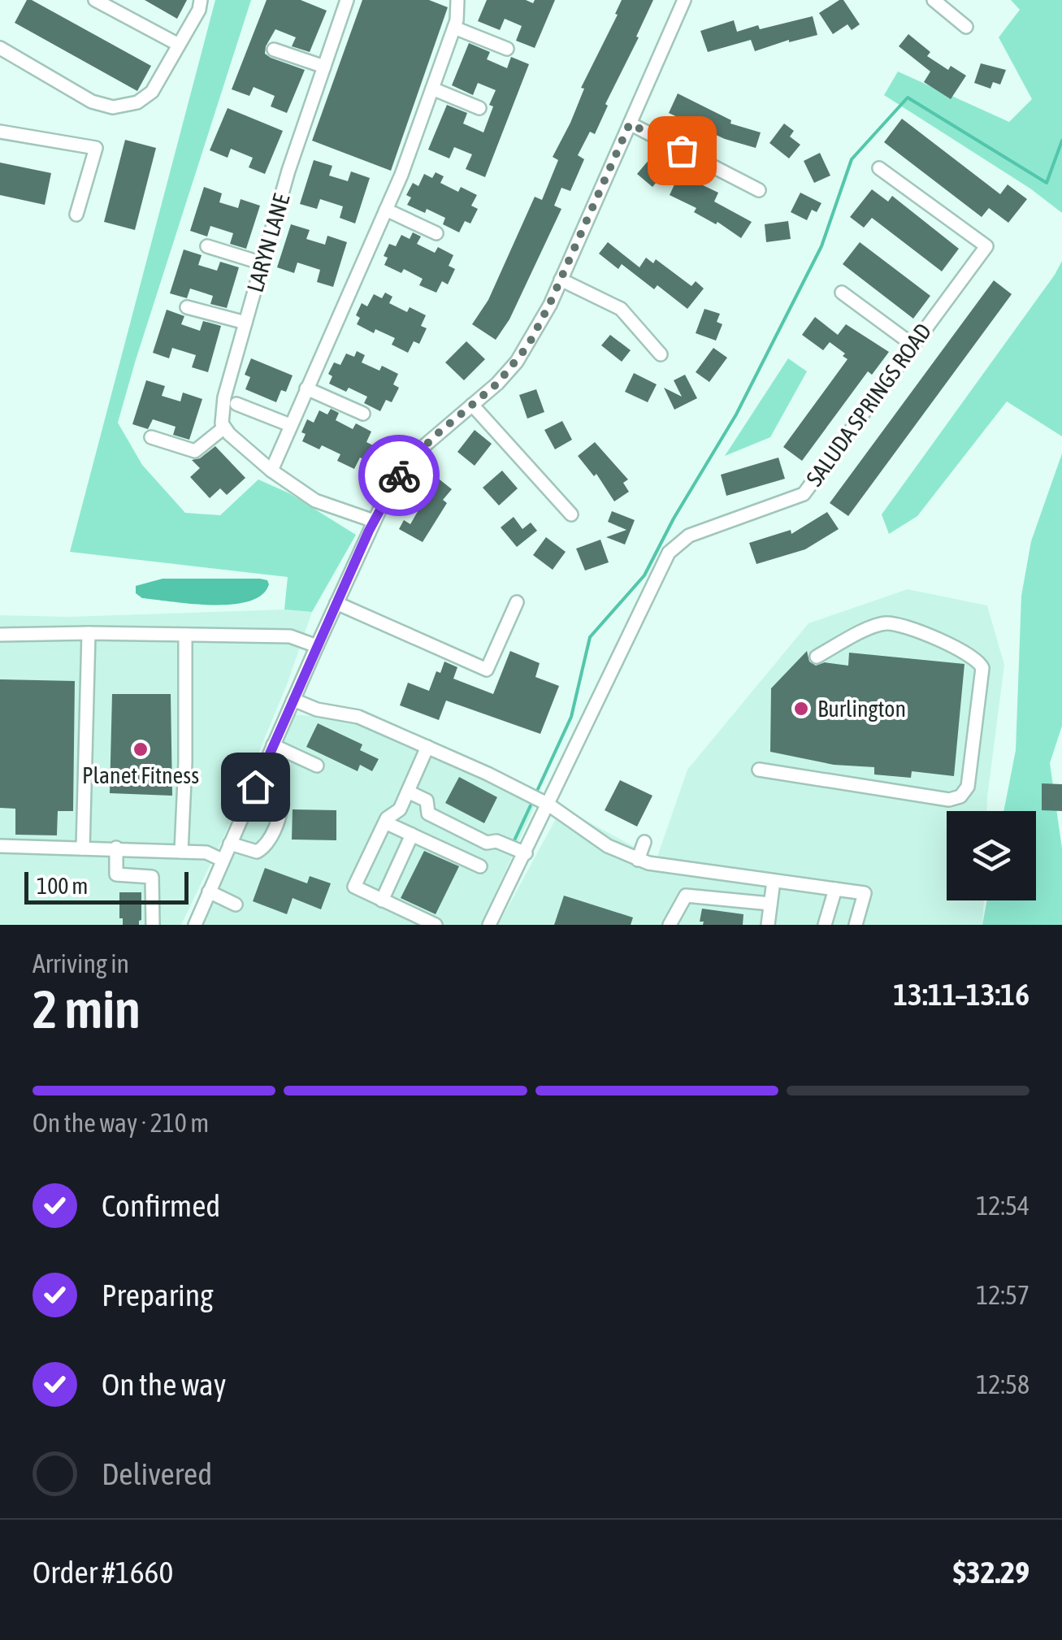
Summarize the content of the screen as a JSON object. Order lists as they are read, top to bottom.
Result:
{
  "streets": {
    "street": ["LARYN LANE", "SALUDA SPRINGS ROAD"]
  },
  "places": ["Burlington", "Planet Fitness"],
  "scale_bar": "100 m",
  "page": {
    "scale": "100 m",
    "heading": ["2 min", "Arriving in", "13:11–13:16"],
    "panel": ["Order #1660", "$32.29"],
    "bar": "On the way · 210 m",
    "list": [
      ["Confirmed", "12:54"],
      ["Preparing", "12:57"],
      ["On the way", "12:58"],
      "Delivered"
    ]
  }
}
